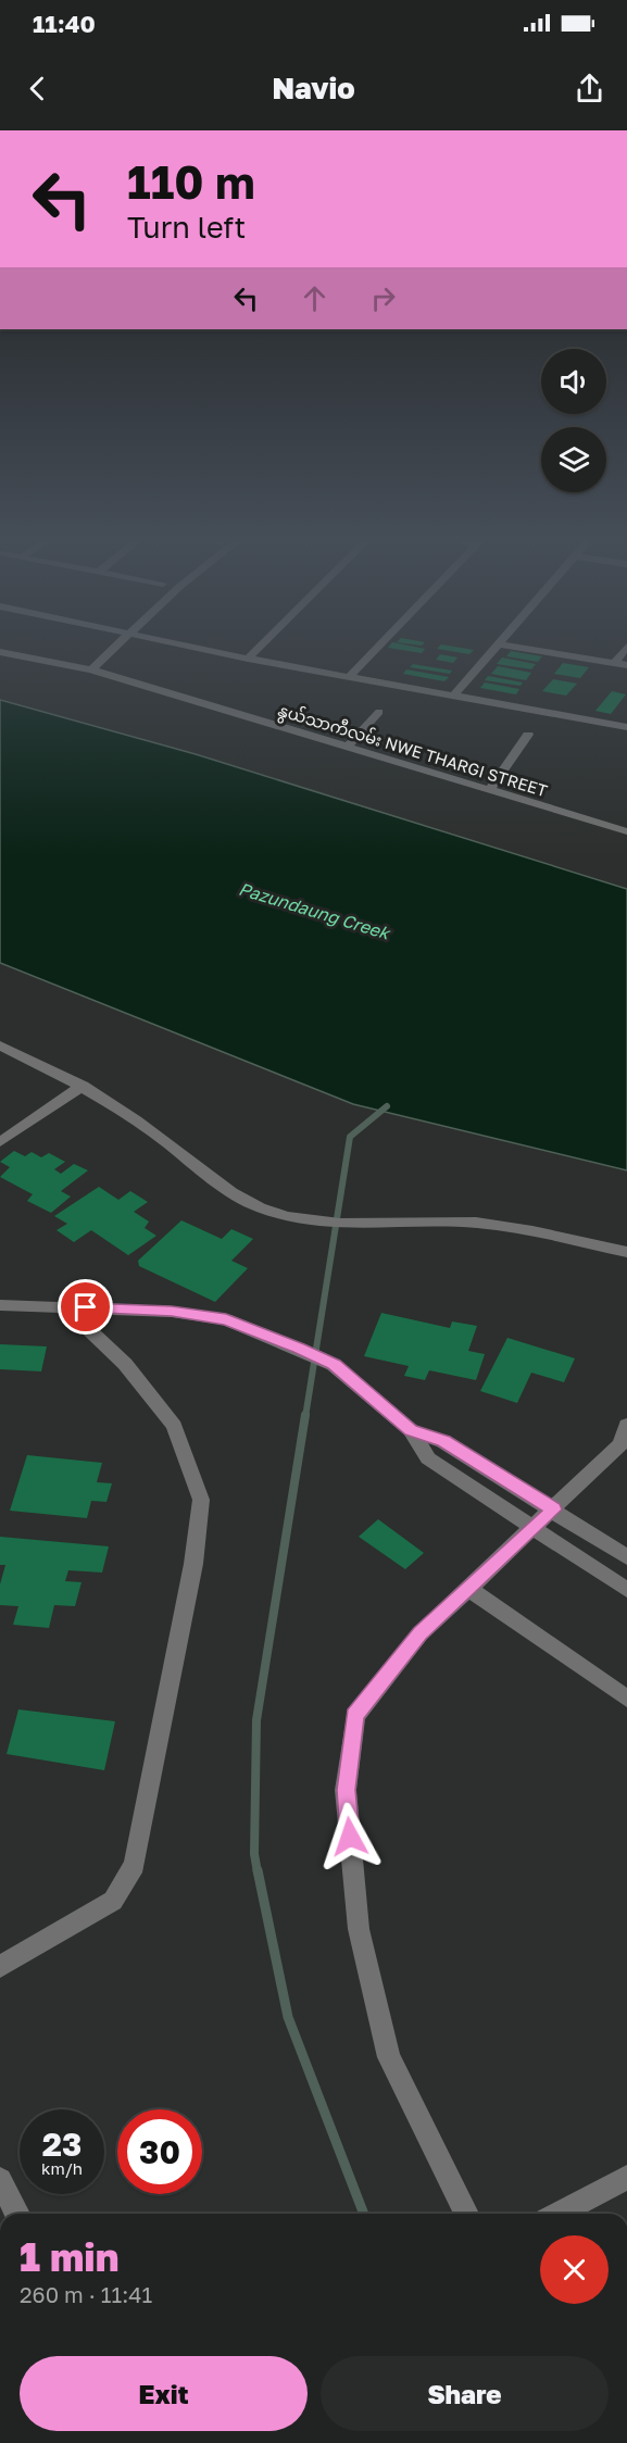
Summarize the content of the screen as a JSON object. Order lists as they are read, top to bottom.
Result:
{
  "streets": {
    "street": ["နွယ်သာကီလမ်း NWE THARGI STREET"]
  },
  "water": ["Pazundaung Creek"],
  "page": {
    "status": "11:40",
    "header": "Navio",
    "turn": ["110 m", "Turn left"],
    "speed": "23 km/h",
    "limit": "30",
    "heading": ["1 min", "260 m · 11:41"],
    "buttons": ["Exit", "Share"]
  }
}
